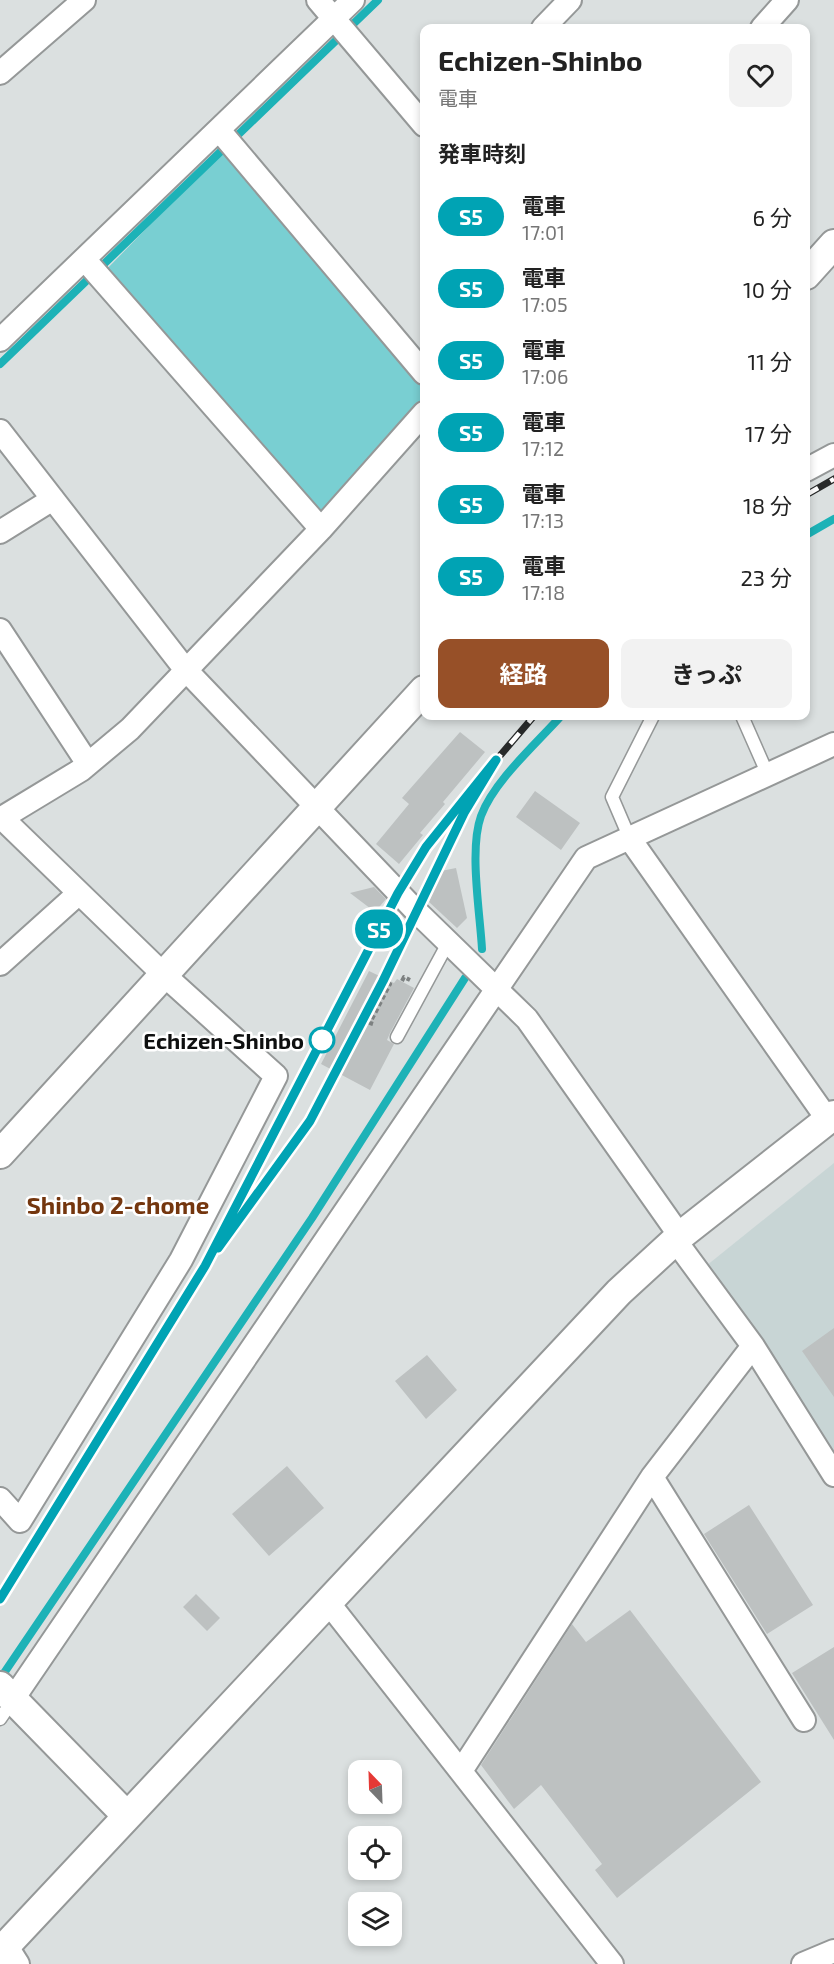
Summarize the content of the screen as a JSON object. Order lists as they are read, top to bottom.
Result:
{
  "districts": ["Shinbo 2-chome"],
  "places": ["Echizen-Shinbo"],
  "north": "top left",
  "page": {
    "on_map": "S5",
    "heading": [
      ["Echizen-Shinbo", "電車"],
      "発車時刻"
    ],
    "list": [
      {
        "mark": "S5",
        "name": "電車",
        "note": "17:01",
        "value": "6 分"
      },
      {
        "mark": "S5",
        "name": "電車",
        "note": "17:05",
        "value": "10 分"
      },
      {
        "mark": "S5",
        "name": "電車",
        "note": "17:06",
        "value": "11 分"
      },
      {
        "mark": "S5",
        "name": "電車",
        "note": "17:12",
        "value": "17 分"
      },
      {
        "mark": "S5",
        "name": "電車",
        "note": "17:13",
        "value": "18 分"
      },
      {
        "mark": "S5",
        "name": "電車",
        "note": "17:18",
        "value": "23 分"
      }
    ],
    "buttons": ["経路", "きっぷ"]
  }
}
